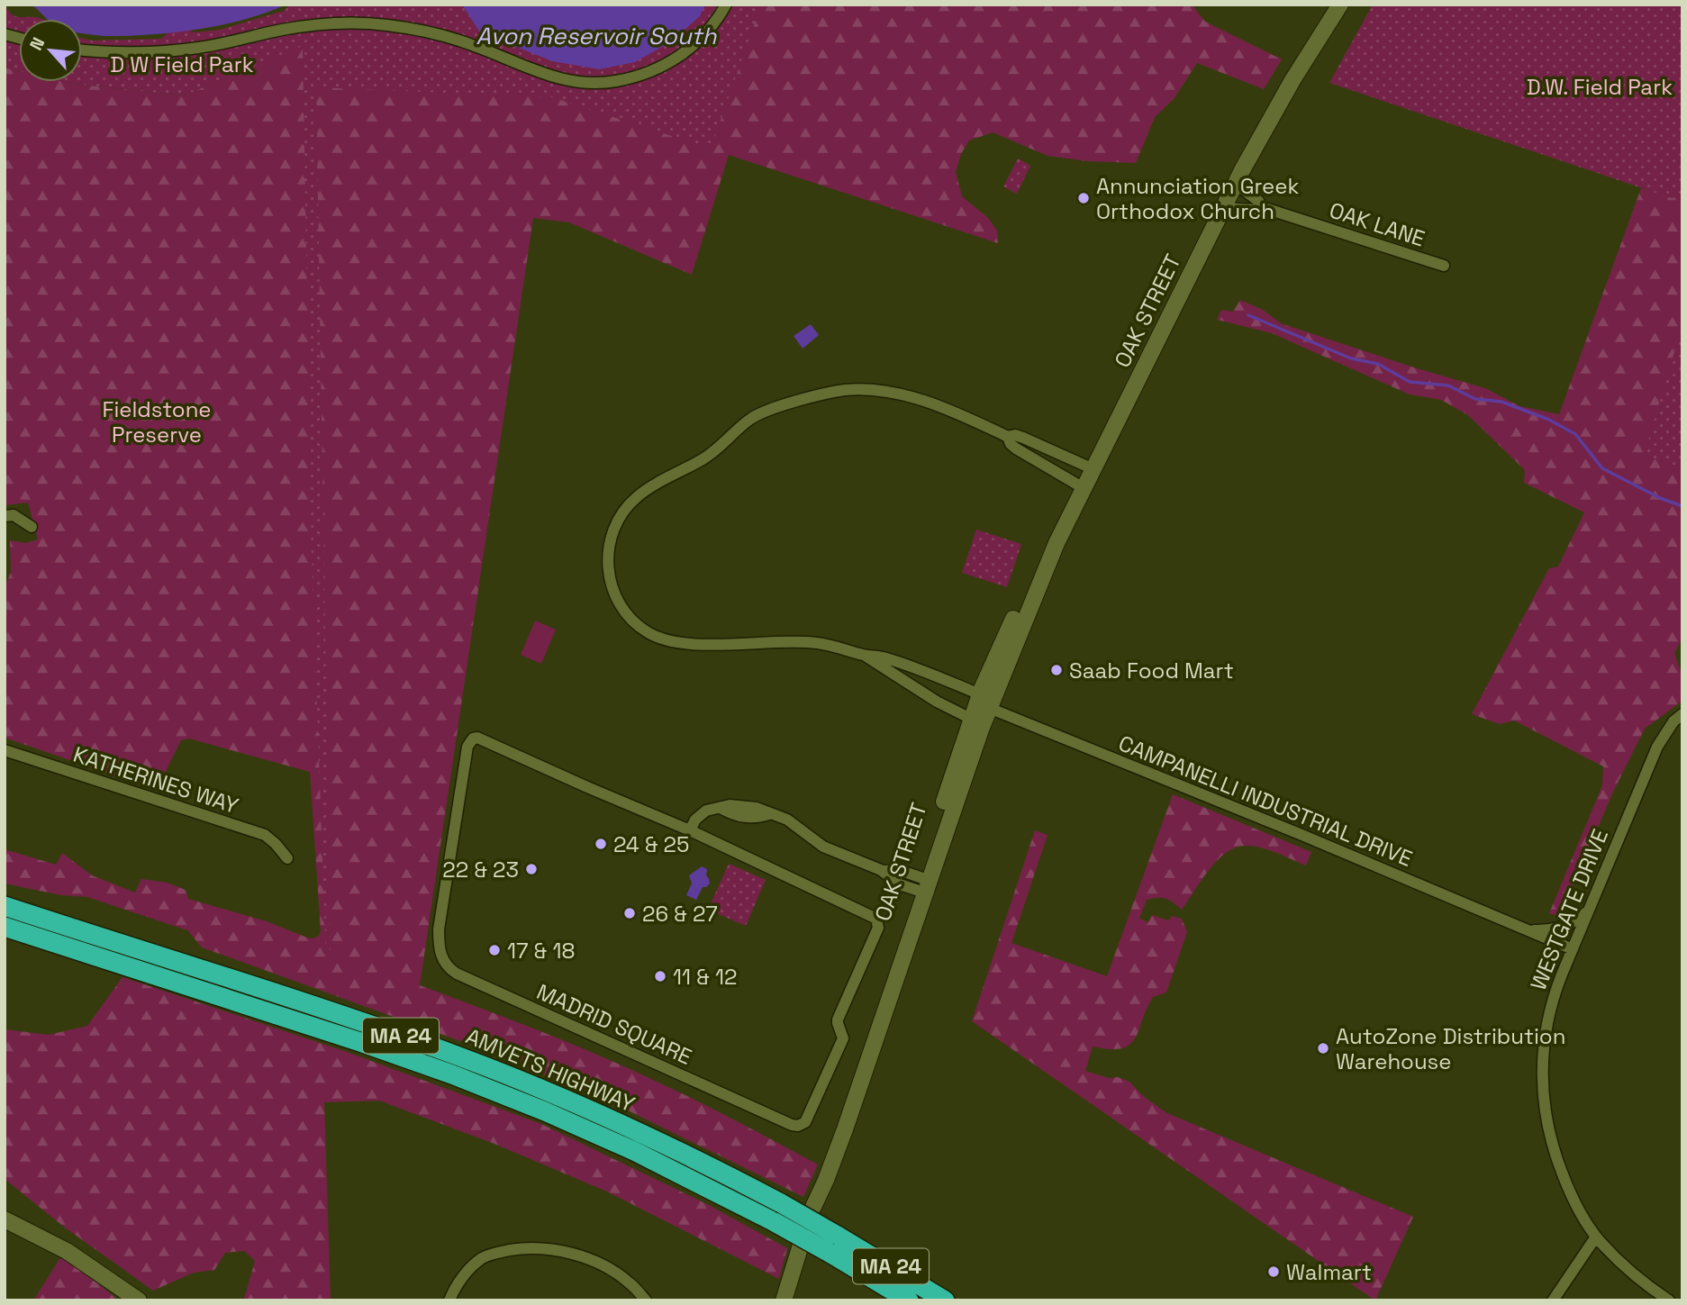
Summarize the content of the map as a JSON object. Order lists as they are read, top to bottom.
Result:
{
  "streets": {
    "highway": ["MA 24", "AMVETS HIGHWAY"],
    "main road": ["OAK STREET"],
    "street": [
      "OAK LANE",
      "KATHERINES WAY",
      "CAMPANELLI INDUSTRIAL DRIVE",
      "WESTGATE DRIVE",
      "MADRID SQUARE"
    ]
  },
  "crossings": [
    ["OAK LANE", "OAK STREET"],
    ["OAK STREET", "CAMPANELLI INDUSTRIAL DRIVE"],
    ["CAMPANELLI INDUSTRIAL DRIVE", "WESTGATE DRIVE"]
  ],
  "water": ["Avon Reservoir South"],
  "parks": ["D W Field Park", "D.W. Field Park", "Fieldstone Preserve"],
  "places": [
    "Annunciation Greek Orthodox Church",
    "Saab Food Mart",
    "24 & 25",
    "22 & 23",
    "26 & 27",
    "17 & 18",
    "11 & 12",
    "AutoZone Distribution Warehouse",
    "Walmart"
  ],
  "north": "top left"
}
